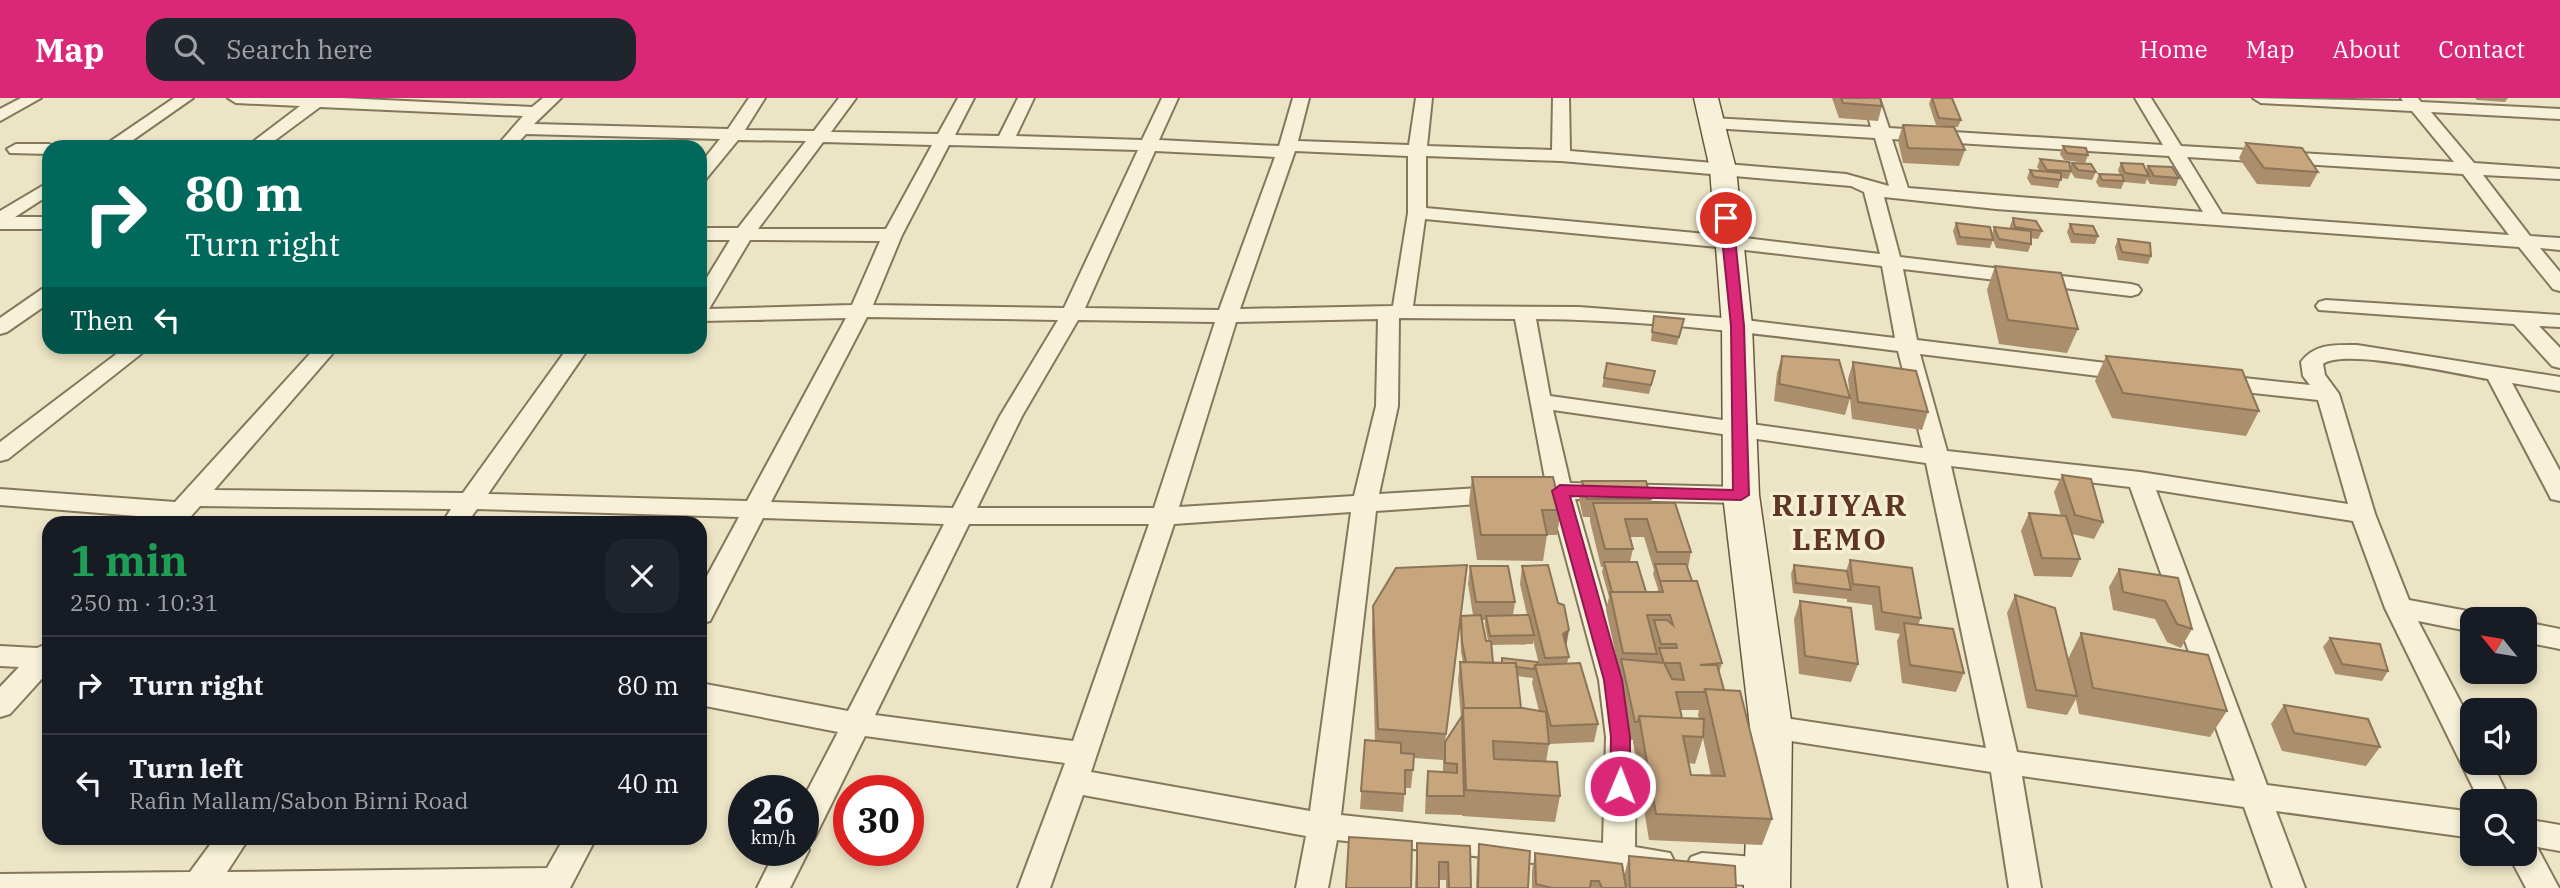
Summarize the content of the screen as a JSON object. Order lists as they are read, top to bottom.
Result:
{
  "districts": ["RIJIYAR LEMO"],
  "north": "top left",
  "page": {
    "header": "Map",
    "search": "Search here",
    "nav": [
      "Home",
      "Map",
      "About",
      "Contact"
    ],
    "turn": ["80 m", "Turn right"],
    "then": "Then",
    "heading": ["1 min", "250 m · 10:31"],
    "list": [
      {
        "name": "Turn right",
        "value": "80 m"
      },
      {
        "name": "Turn left",
        "note": "Rafin Mallam/Sabon Birni Road",
        "value": "40 m"
      }
    ],
    "speed": "26 km/h",
    "limit": "30"
  }
}
